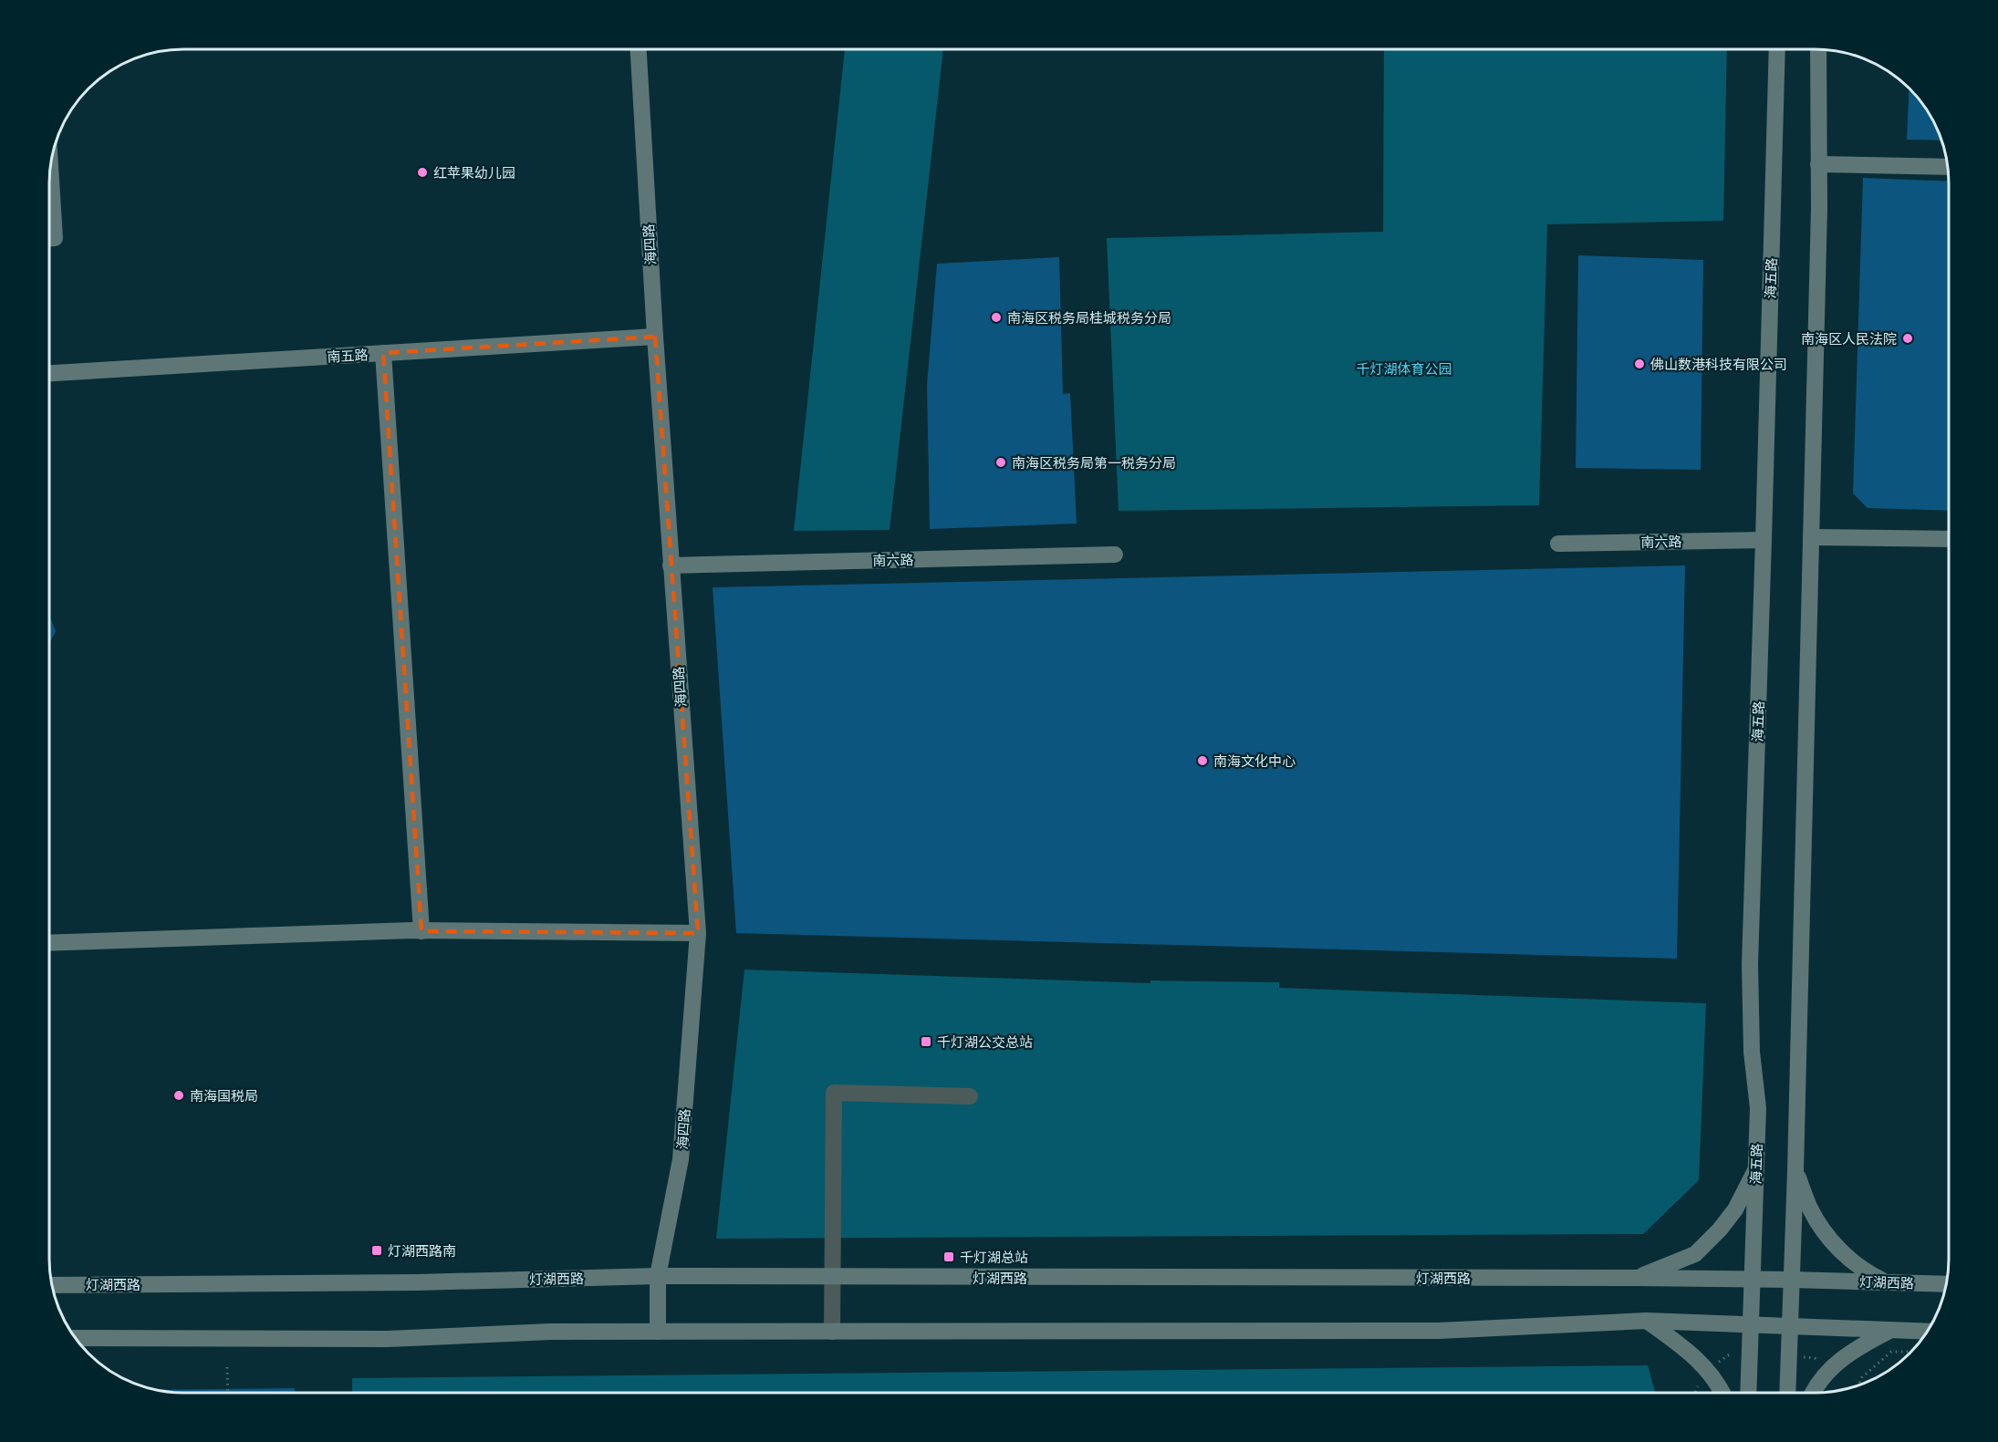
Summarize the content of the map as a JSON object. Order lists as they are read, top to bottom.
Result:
{
  "streets": {
    "main road": [
      "海四路",
      "海五路",
      "南五路",
      "南六路",
      "灯湖西路"
    ]
  },
  "crossings": [
    ["海四路", "南五路"],
    ["海四路", "南六路"],
    ["海四路", "灯湖西路"],
    ["海五路", "南六路"],
    ["海五路", "灯湖西路"]
  ],
  "parks": ["千灯湖体育公园"],
  "places": {
    "other": [
      "红苹果幼儿园",
      "南海区税务局桂城税务分局",
      "南海区人民法院",
      "佛山数港科技有限公司",
      "南海区税务局第一税务分局",
      "南海文化中心",
      "南海国税局"
    ],
    "transit": ["千灯湖公交总站", "灯湖西路南", "千灯湖总站"]
  }
}
